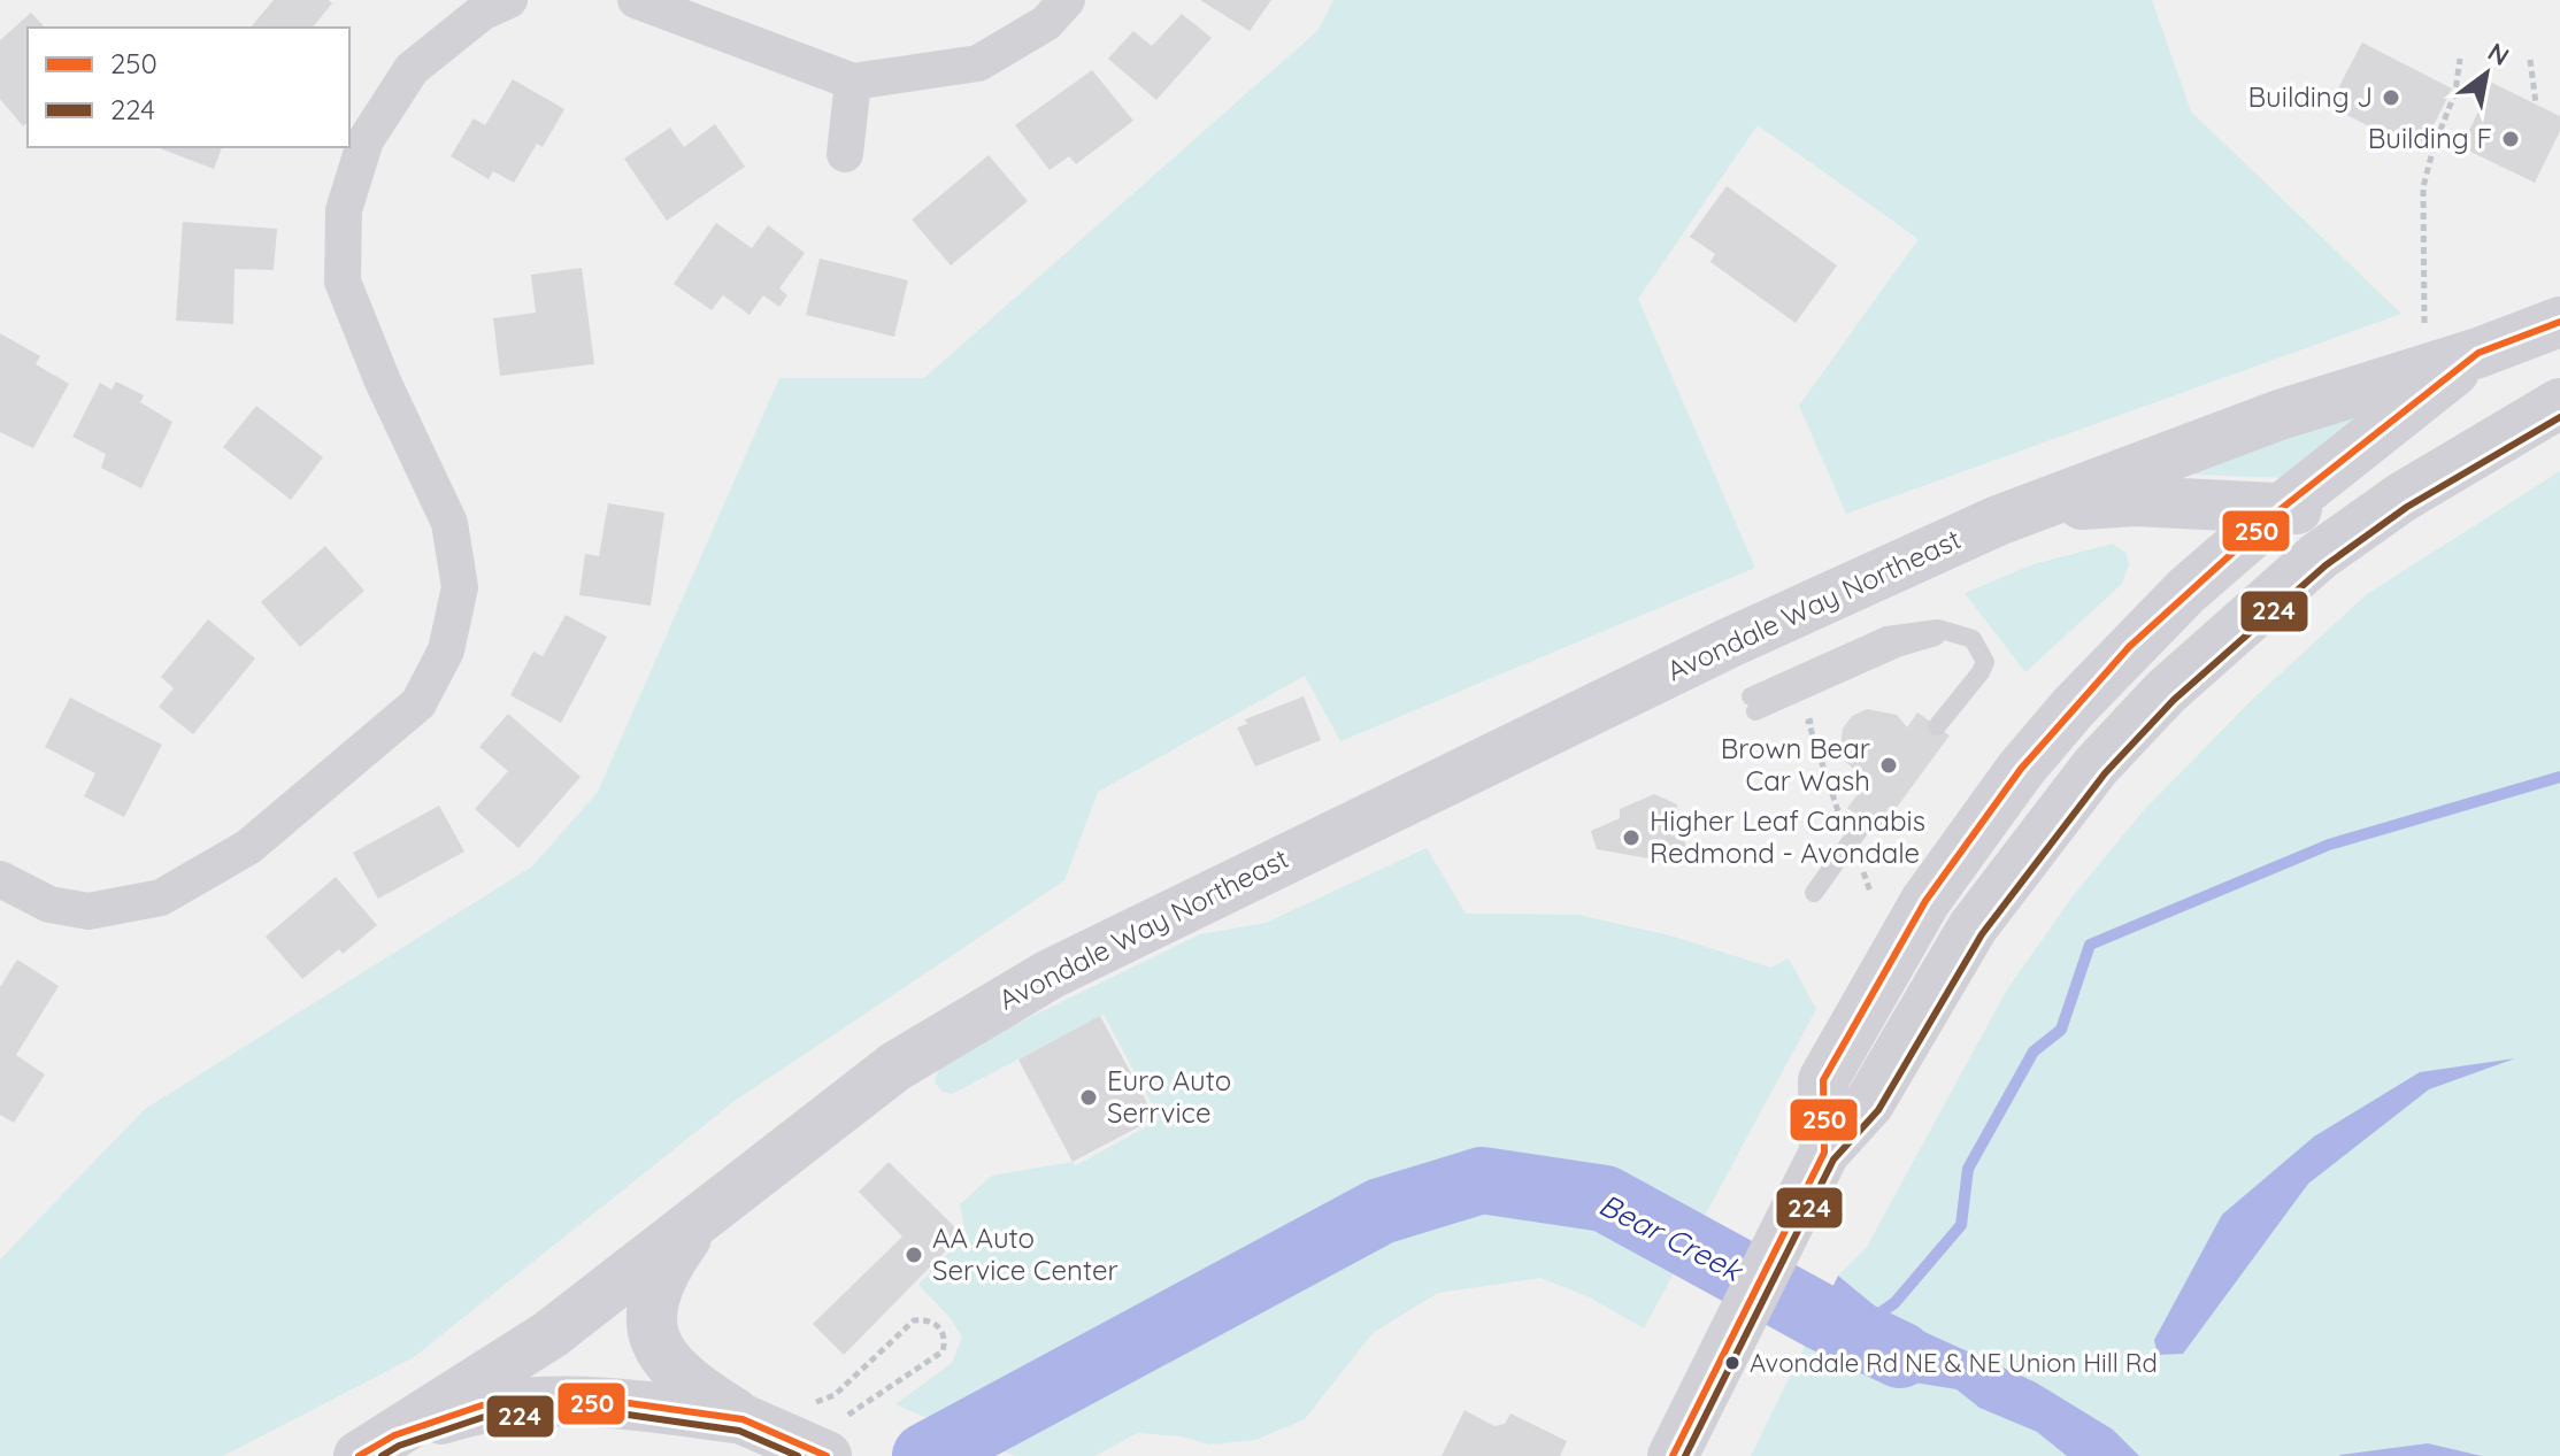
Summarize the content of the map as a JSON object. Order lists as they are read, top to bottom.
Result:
{
  "streets": {
    "street": ["Avondale Way Northeast"]
  },
  "water": ["Bear Creek"],
  "places": [
    "Building J",
    "Building F",
    "Brown Bear Car Wash",
    "Higher Leaf Cannabis Redmond - Avondale",
    "Euro Auto Serrvice",
    "AA Auto Service Center",
    "Avondale Rd NE & NE Union Hill Rd"
  ],
  "lines": ["transit line 250", "transit line 224"],
  "legend": ["250", "224"],
  "north": "top right"
}
